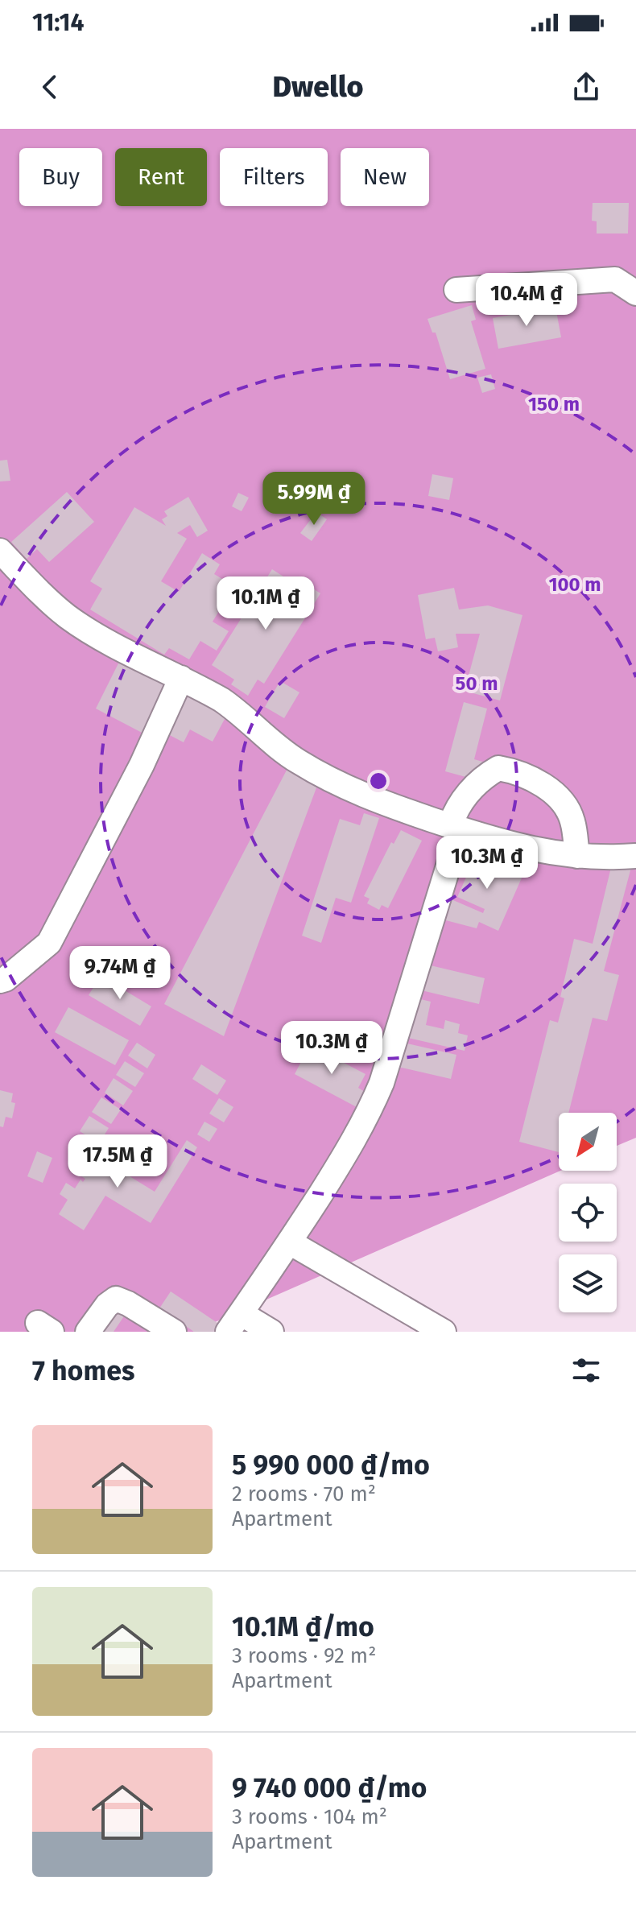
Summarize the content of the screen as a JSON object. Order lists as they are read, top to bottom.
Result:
{
  "north": "bottom left",
  "page": {
    "status": "11:14",
    "header": "Dwello",
    "chip": [
      "Buy",
      "Rent",
      "Filters",
      "New"
    ],
    "price": [
      "10.4M ₫",
      "5.99M ₫",
      "10.1M ₫",
      "10.3M ₫",
      "9.74M ₫",
      "10.3M ₫",
      "17.5M ₫"
    ],
    "heading": "7 homes",
    "list": [
      {
        "name": "5 990 000 ₫/mo",
        "note": "2 rooms · 70 m² · Apartment"
      },
      {
        "name": "10.1M ₫/mo",
        "note": "3 rooms · 92 m² · Apartment"
      },
      {
        "name": "9 740 000 ₫/mo",
        "note": "3 rooms · 104 m² · Apartment"
      }
    ]
  },
  "rings": ["150 m", "100 m", "50 m"]
}
